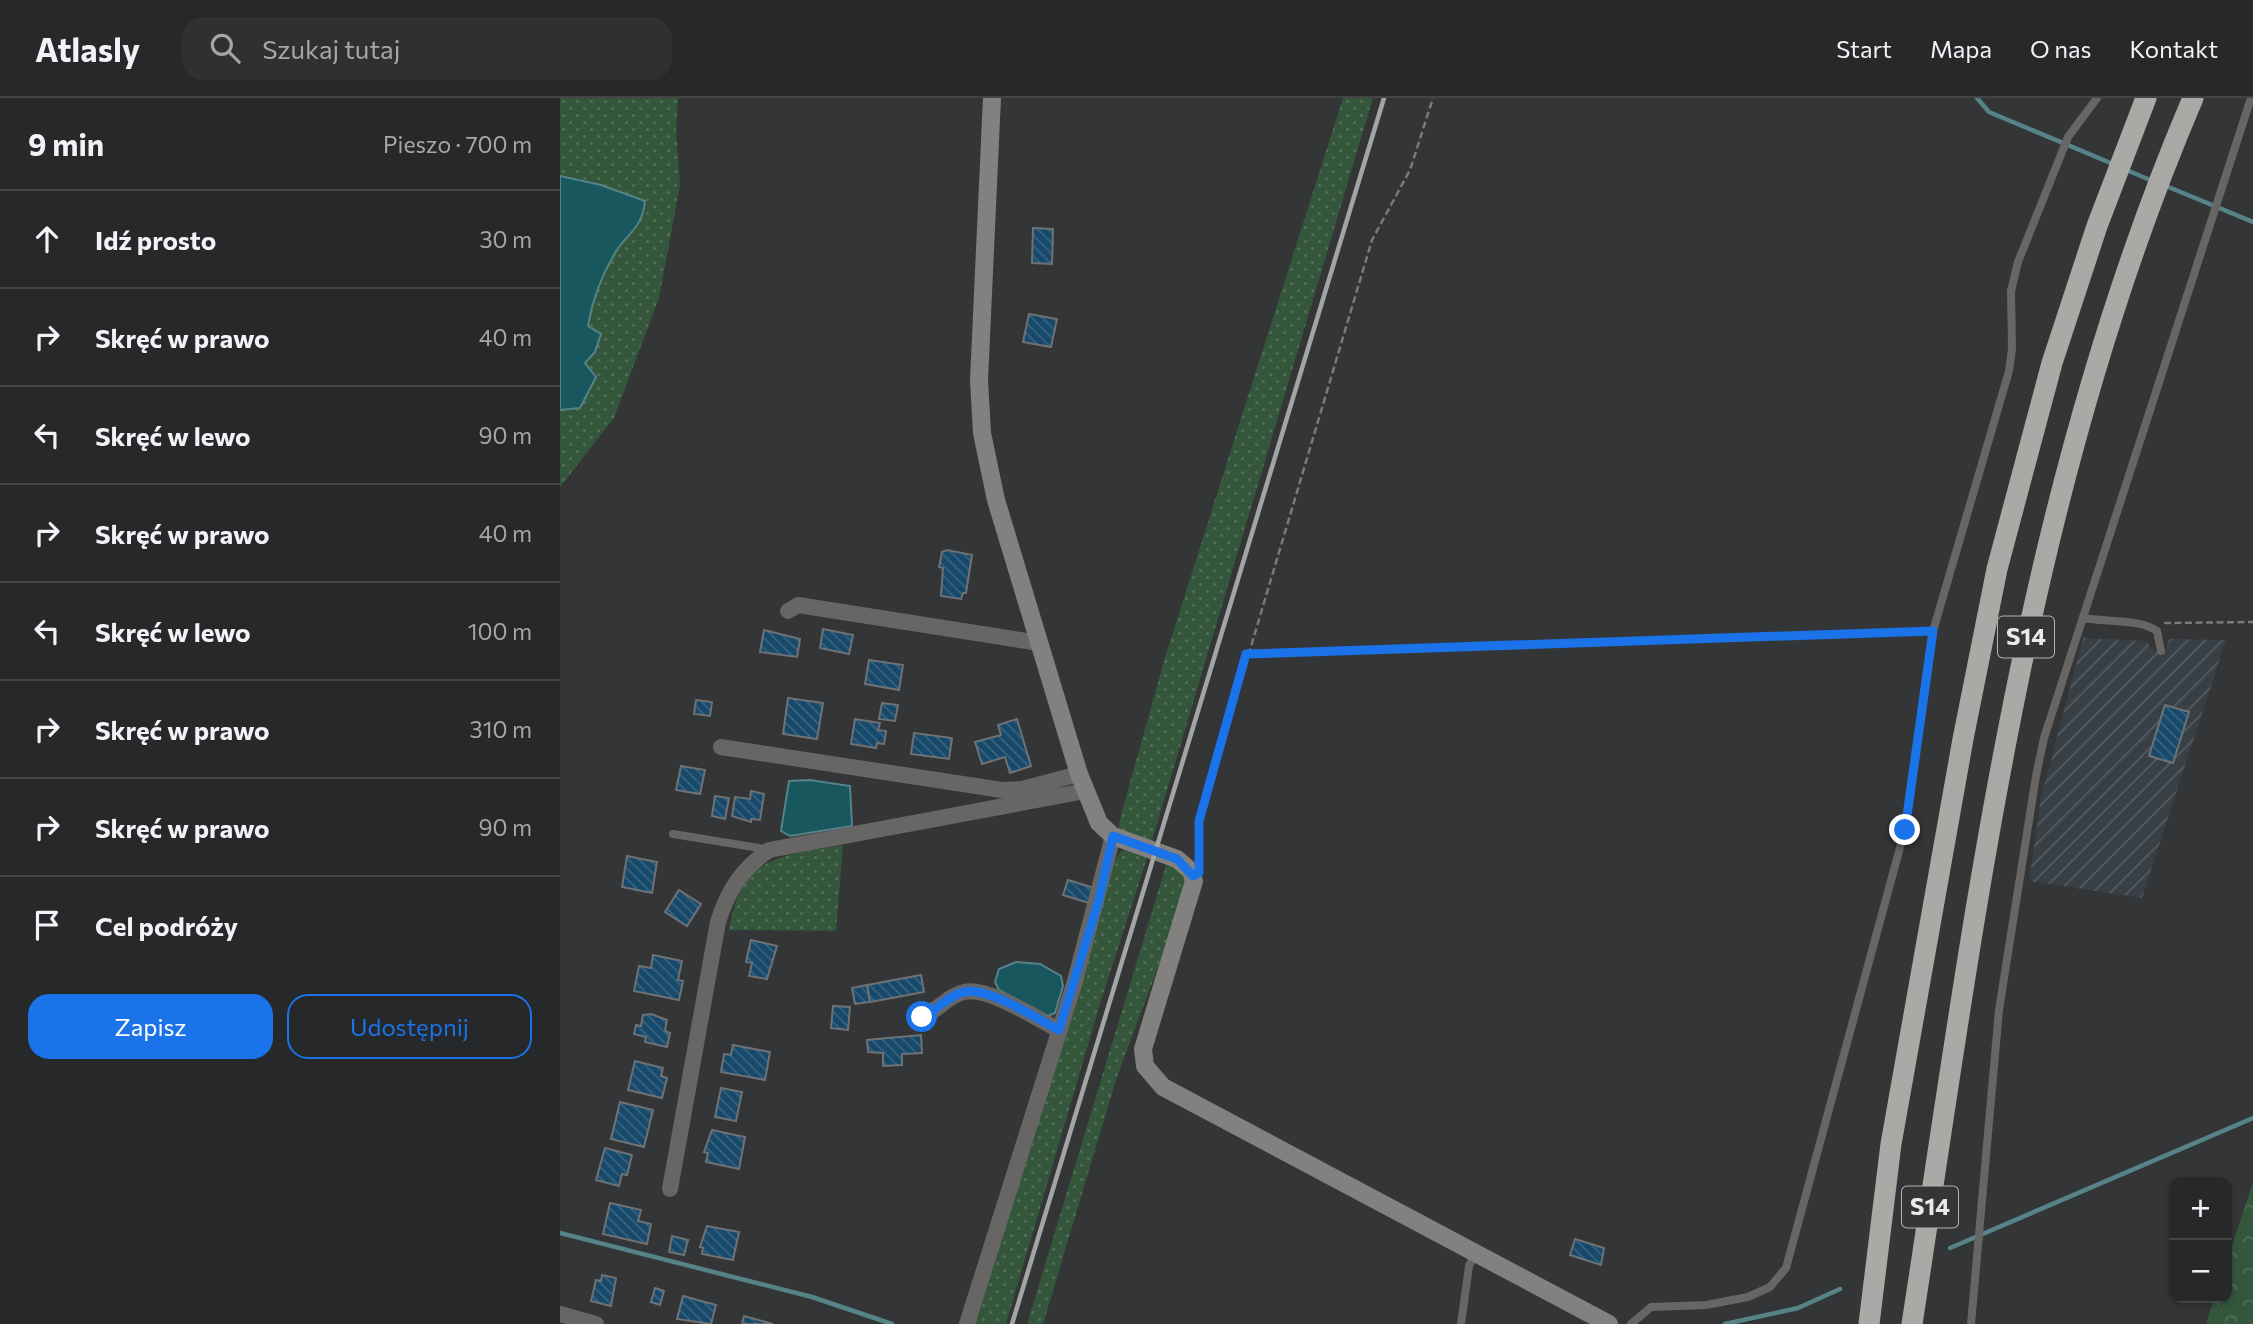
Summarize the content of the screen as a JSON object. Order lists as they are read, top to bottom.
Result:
{
  "streets": {
    "highway": ["S14"]
  },
  "page": {
    "header": "Atlasly",
    "search": "Szukaj tutaj",
    "nav": [
      "Start",
      "Mapa",
      "O nas",
      "Kontakt"
    ],
    "heading": ["9 min", "Pieszo · 700 m"],
    "list": [
      ["Idź prosto", "30 m"],
      ["Skręć w prawo", "40 m"],
      ["Skręć w lewo", "90 m"],
      ["Skręć w prawo", "40 m"],
      ["Skręć w lewo", "100 m"],
      ["Skręć w prawo", "310 m"],
      ["Skręć w prawo", "90 m"],
      "Cel podróży"
    ],
    "buttons": ["Zapisz", "Udostępnij"],
    "map_buttons": ["+", "−"]
  }
}
